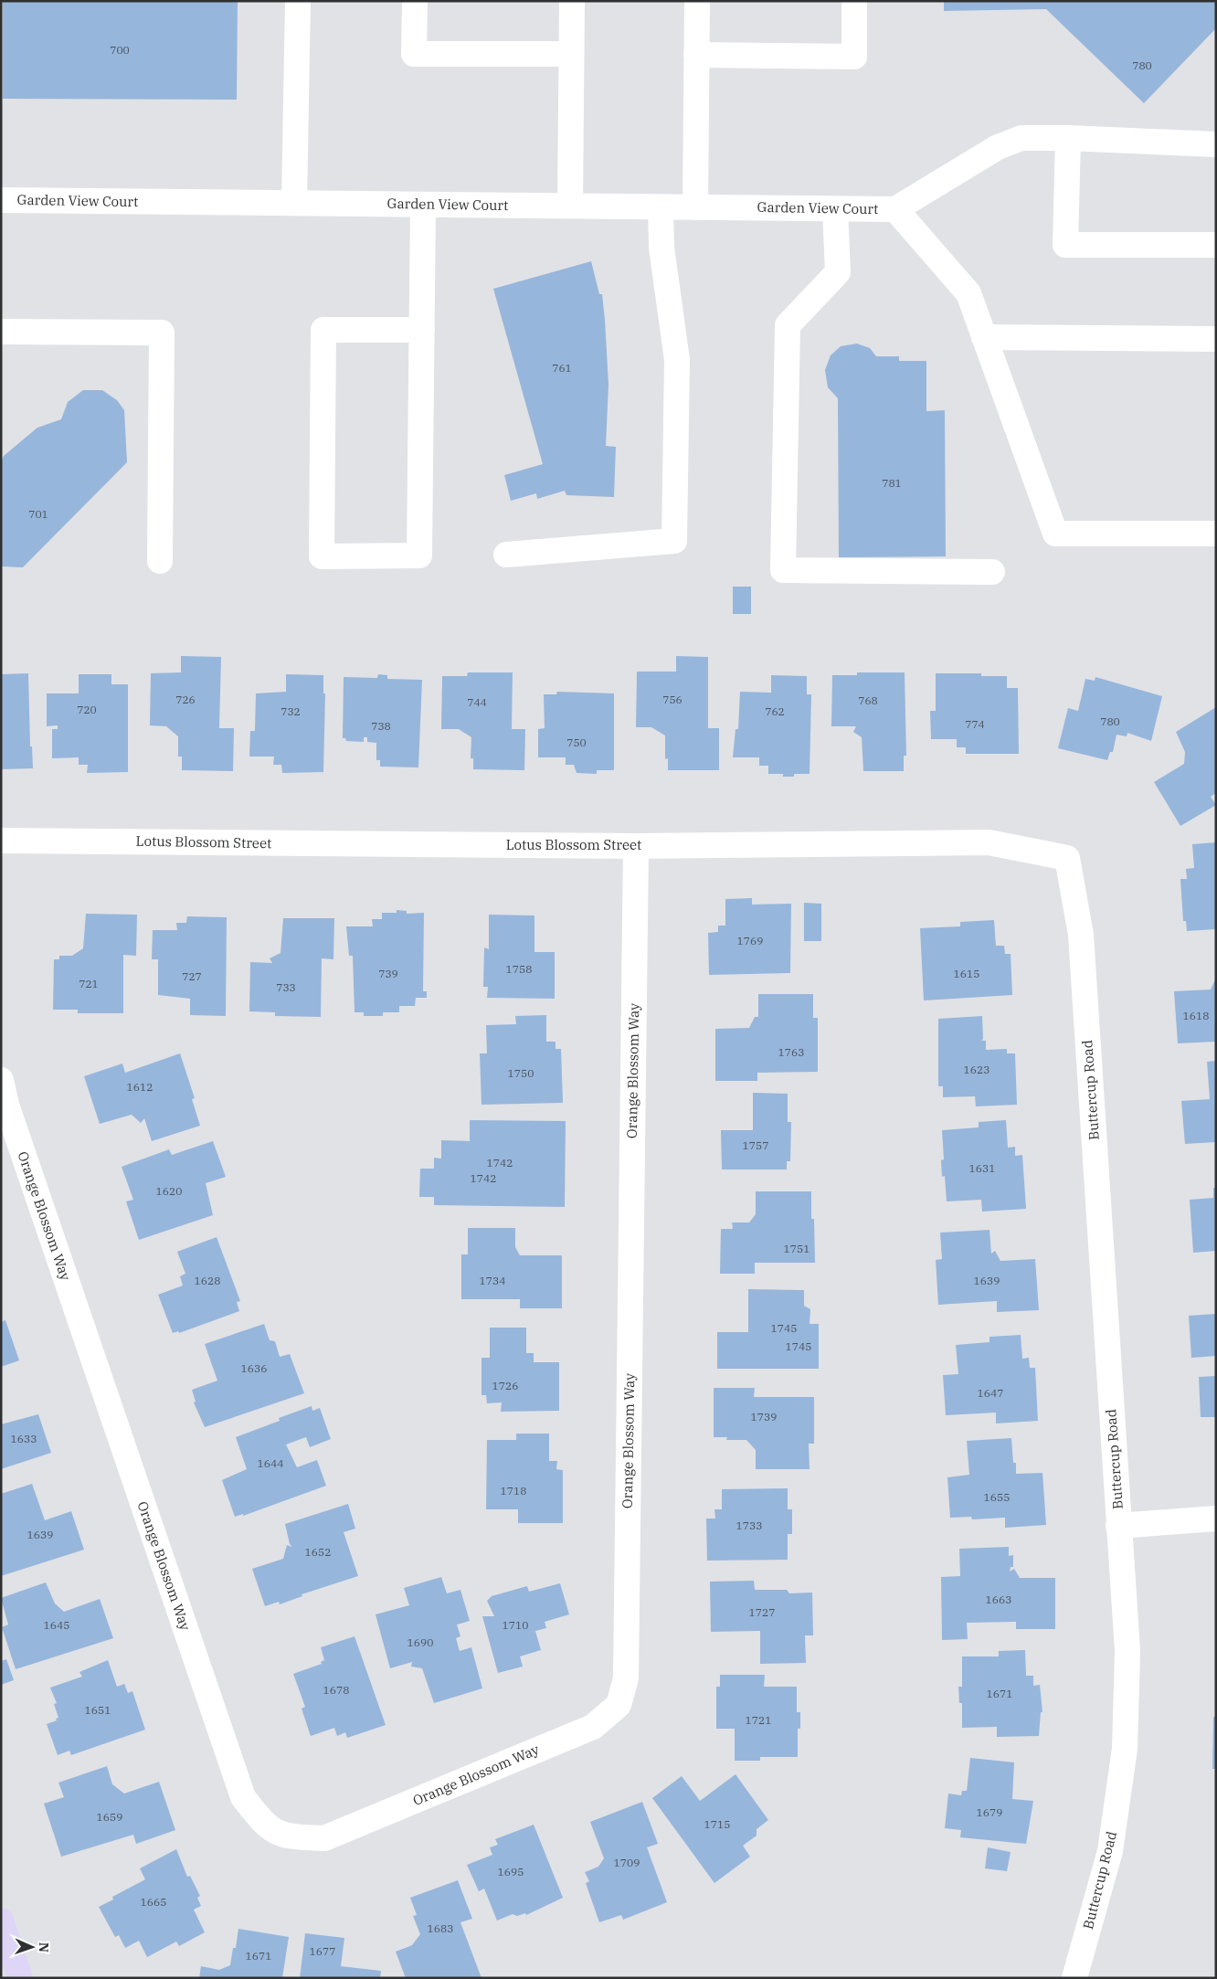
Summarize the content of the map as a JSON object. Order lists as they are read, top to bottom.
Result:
{
  "streets": {
    "street": [
      "Garden View Court",
      "Lotus Blossom Street",
      "Orange Blossom Way",
      "Buttercup Road"
    ]
  },
  "crossings": [
    ["Lotus Blossom Street", "Orange Blossom Way"],
    ["Lotus Blossom Street", "Buttercup Road"]
  ],
  "house_numbers": [
    "700",
    "780",
    "761",
    "781",
    "701",
    "726",
    "756",
    "768",
    "744",
    "720",
    "732",
    "762",
    "780",
    "774",
    "738",
    "750",
    "1769",
    "1758",
    "739",
    "1615",
    "727",
    "721",
    "733",
    "1618",
    "1763",
    "1623",
    "1750",
    "1612",
    "1757",
    "1742",
    "1631",
    "1742",
    "1620",
    "1751",
    "1628",
    "1734",
    "1639",
    "1745",
    "1745",
    "1636",
    "1726",
    "1647",
    "1739",
    "1633",
    "1644",
    "1718",
    "1655",
    "1733",
    "1639",
    "1652",
    "1663",
    "1727",
    "1645",
    "1710",
    "1690",
    "1678",
    "1671",
    "1651",
    "1721",
    "1679",
    "1659",
    "1715",
    "1709",
    "1695",
    "1665",
    "1683",
    "1677",
    "1671"
  ],
  "north": "right"
}
